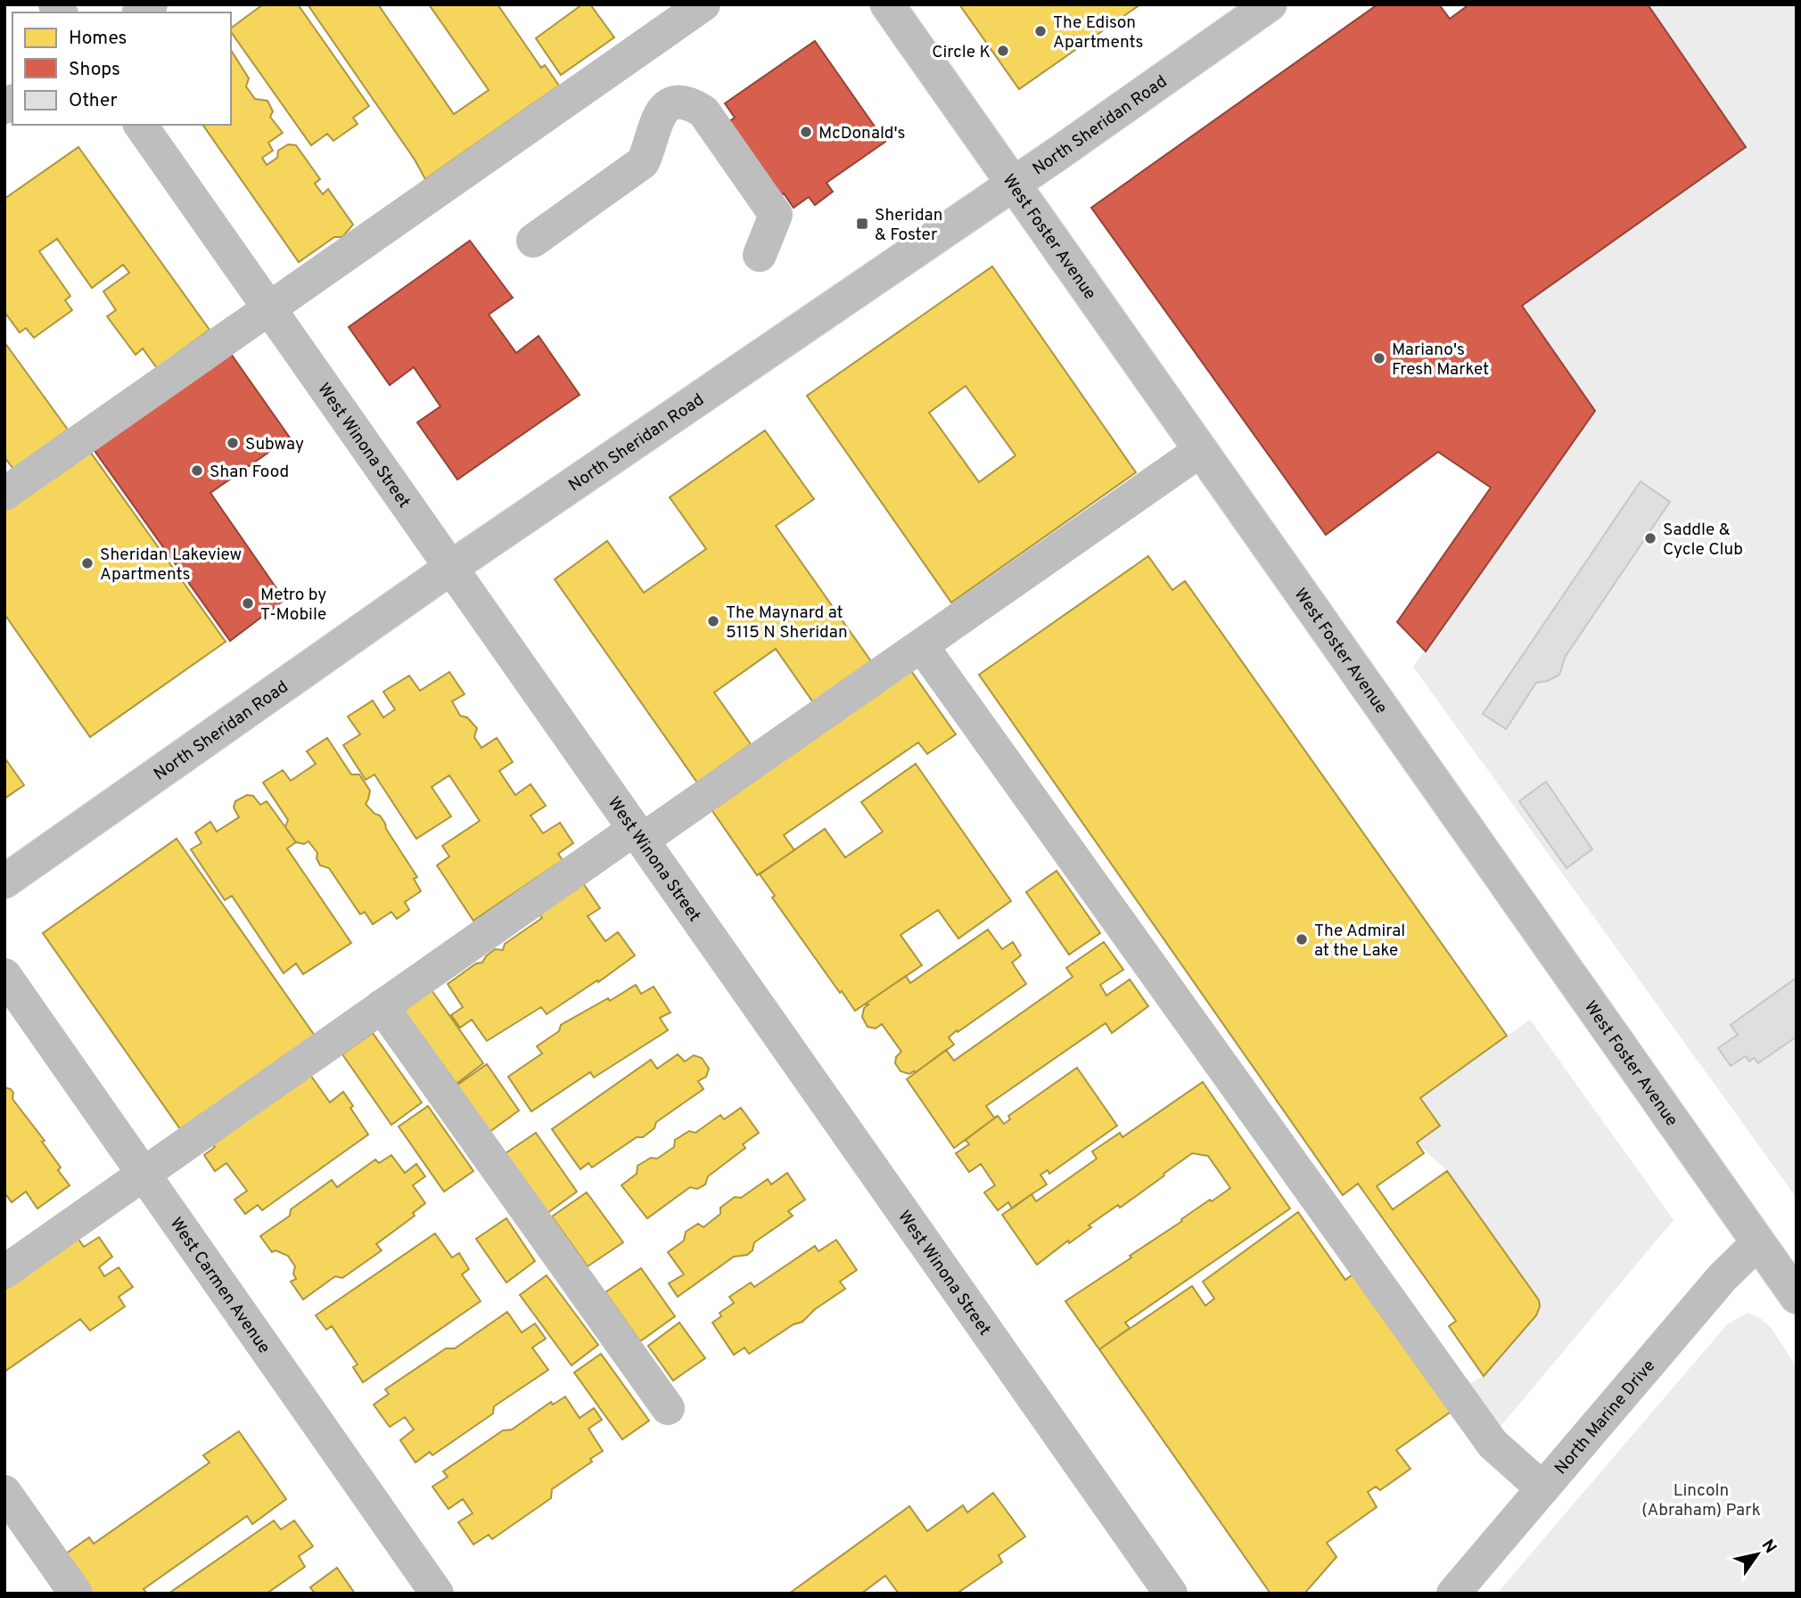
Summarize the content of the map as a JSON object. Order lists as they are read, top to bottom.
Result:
{
  "streets": {
    "main road": [
      "North Sheridan Road",
      "West Foster Avenue",
      "West Winona Street",
      "West Carmen Avenue",
      "North Marine Drive"
    ]
  },
  "crossings": [
    ["North Sheridan Road", "West Foster Avenue"],
    ["North Sheridan Road", "West Winona Street"],
    ["West Foster Avenue", "North Marine Drive"]
  ],
  "parks": ["Lincoln (Abraham) Park"],
  "places": {
    "other": [
      "The Edison Apartments",
      "Circle K",
      "McDonald's",
      "Mariano's Fresh Market",
      "Subway",
      "Shan Food",
      "Saddle & Cycle Club",
      "Sheridan Lakeview Apartments",
      "Metro by T-Mobile",
      "The Maynard at 5115 N Sheridan",
      "The Admiral at the Lake"
    ],
    "transit": ["Sheridan & Foster"]
  },
  "legend": ["Homes", "Shops", "Other"],
  "north": "top right"
}
